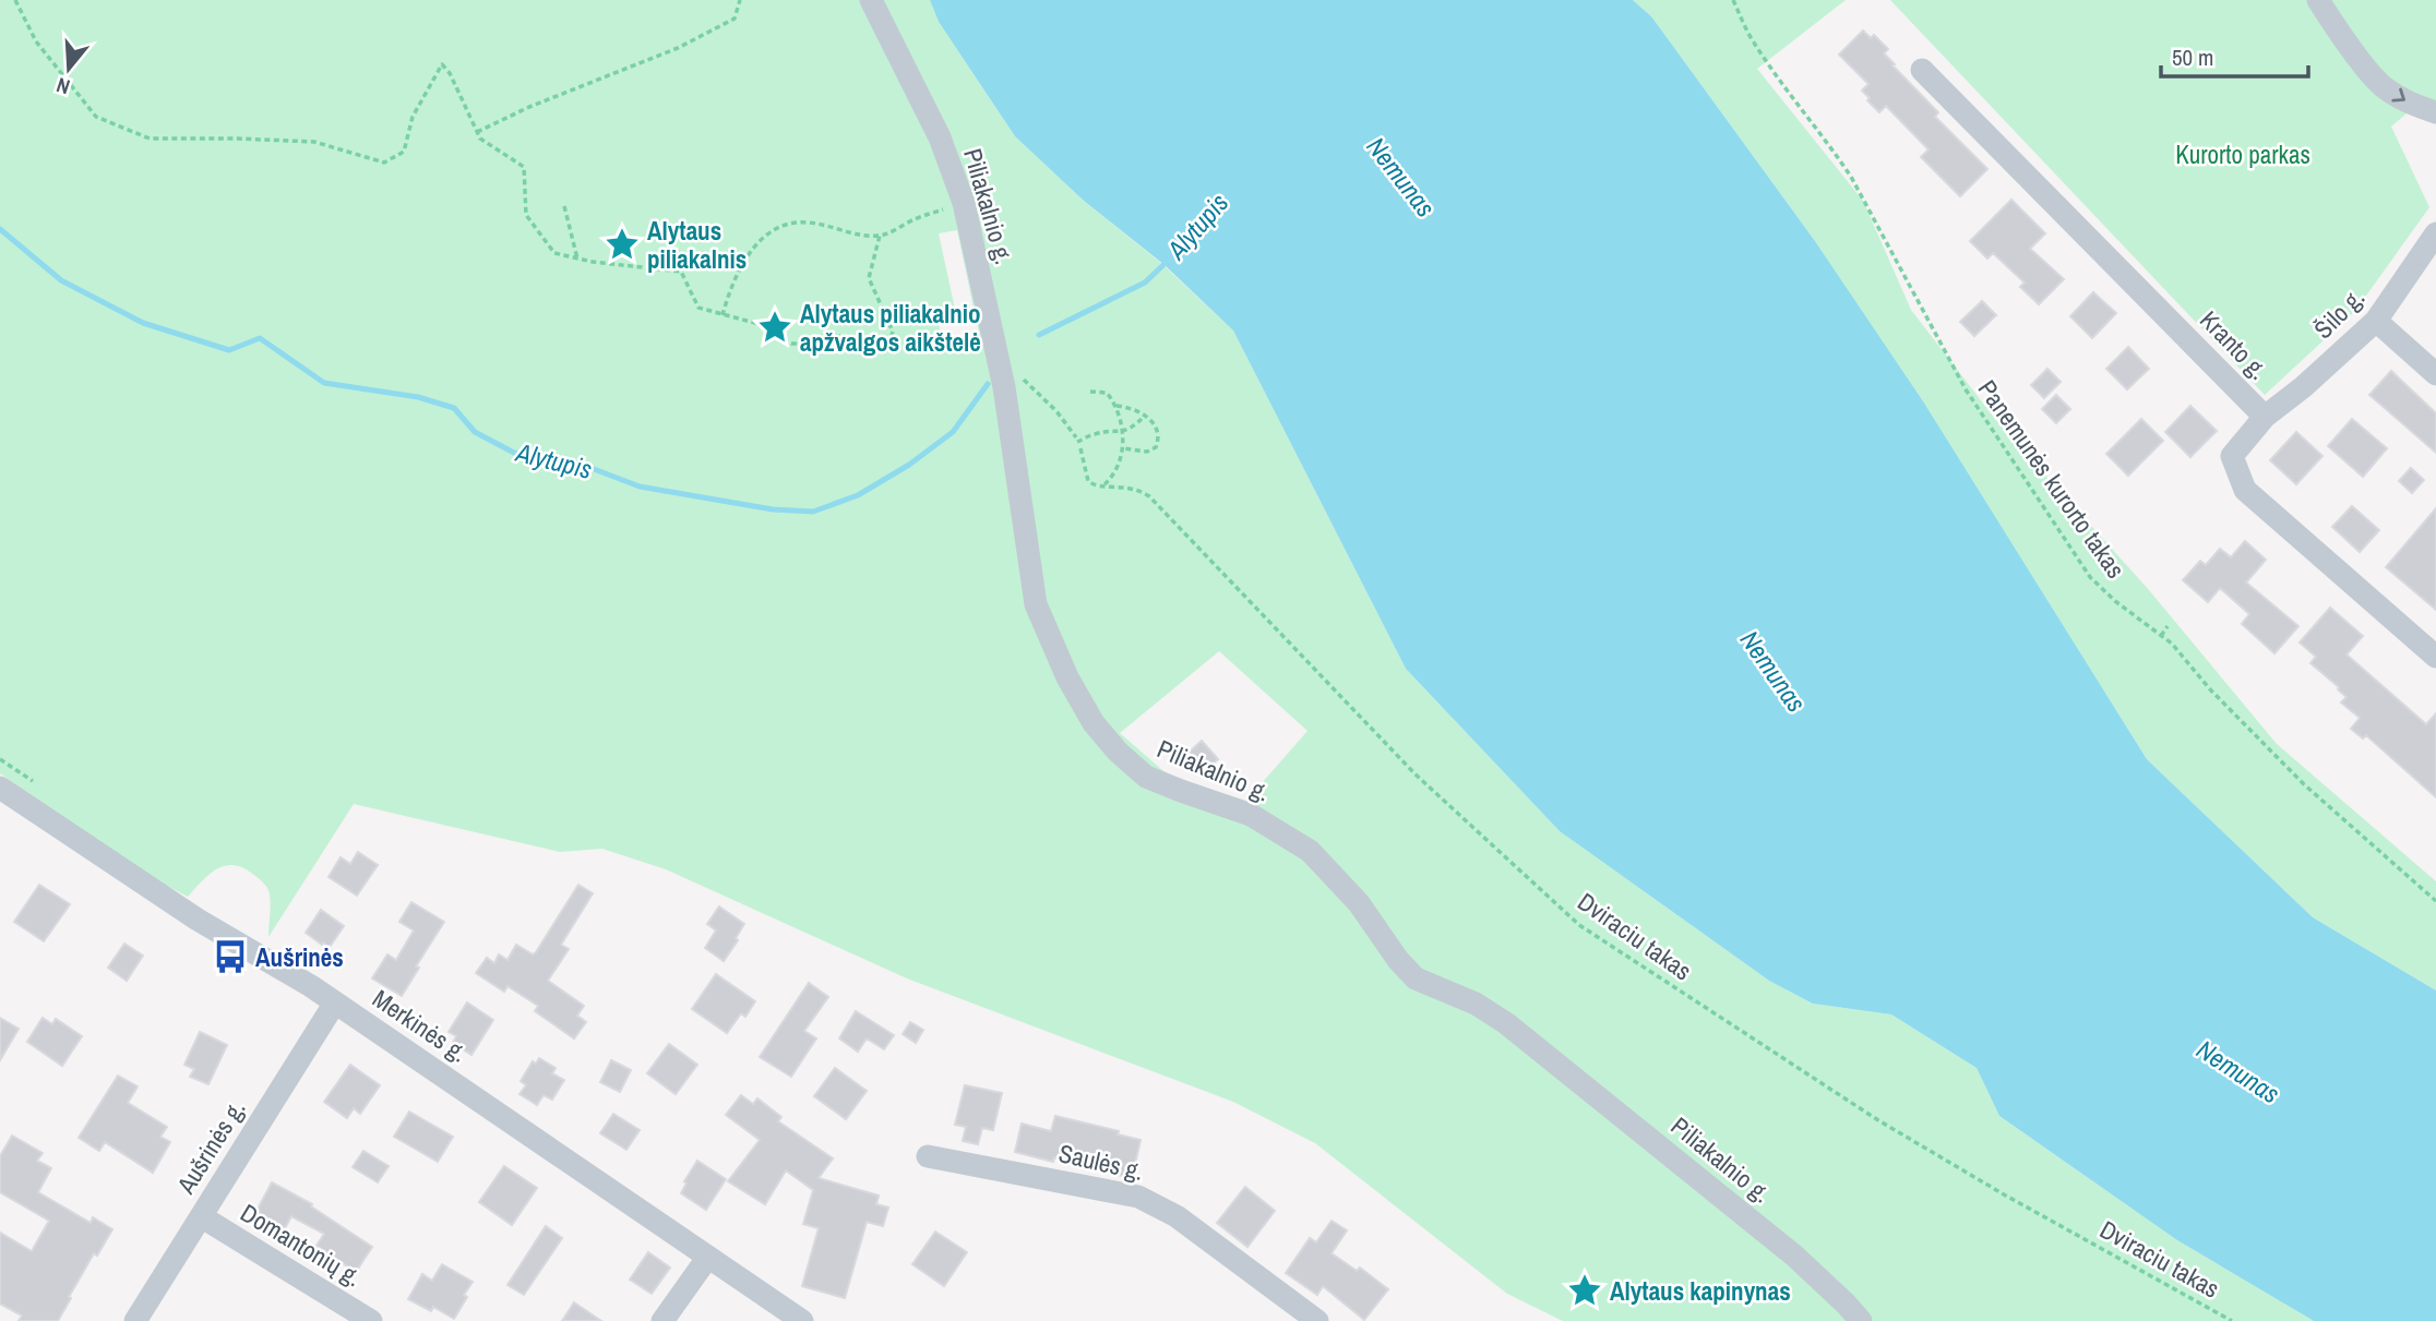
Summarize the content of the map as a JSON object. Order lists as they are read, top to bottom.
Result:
{
  "streets": {
    "street": [
      "Piliakalnio g.",
      "Šilo g.",
      "Kranto g.",
      "Merkinės g.",
      "Aušrinės g.",
      "Saulės g.",
      "Domantonių g."
    ],
    "path": ["Panemunės kurorto takas", "Dviraciu takas"]
  },
  "crossings": [
    ["Šilo g.", "Kranto g."],
    ["Merkinės g.", "Aušrinės g."],
    ["Aušrinės g.", "Domantonių g."]
  ],
  "water": ["Nemunas", "Alytupis"],
  "parks": ["Kurorto parkas"],
  "places": {
    "place": ["Alytaus piliakalnis", "Alytaus piliakalnio apžvalgos aikštelė", "Alytaus kapinynas"],
    "bus stop": ["Aušrinės"]
  },
  "scale_bar": "50 m",
  "north": "bottom"
}
